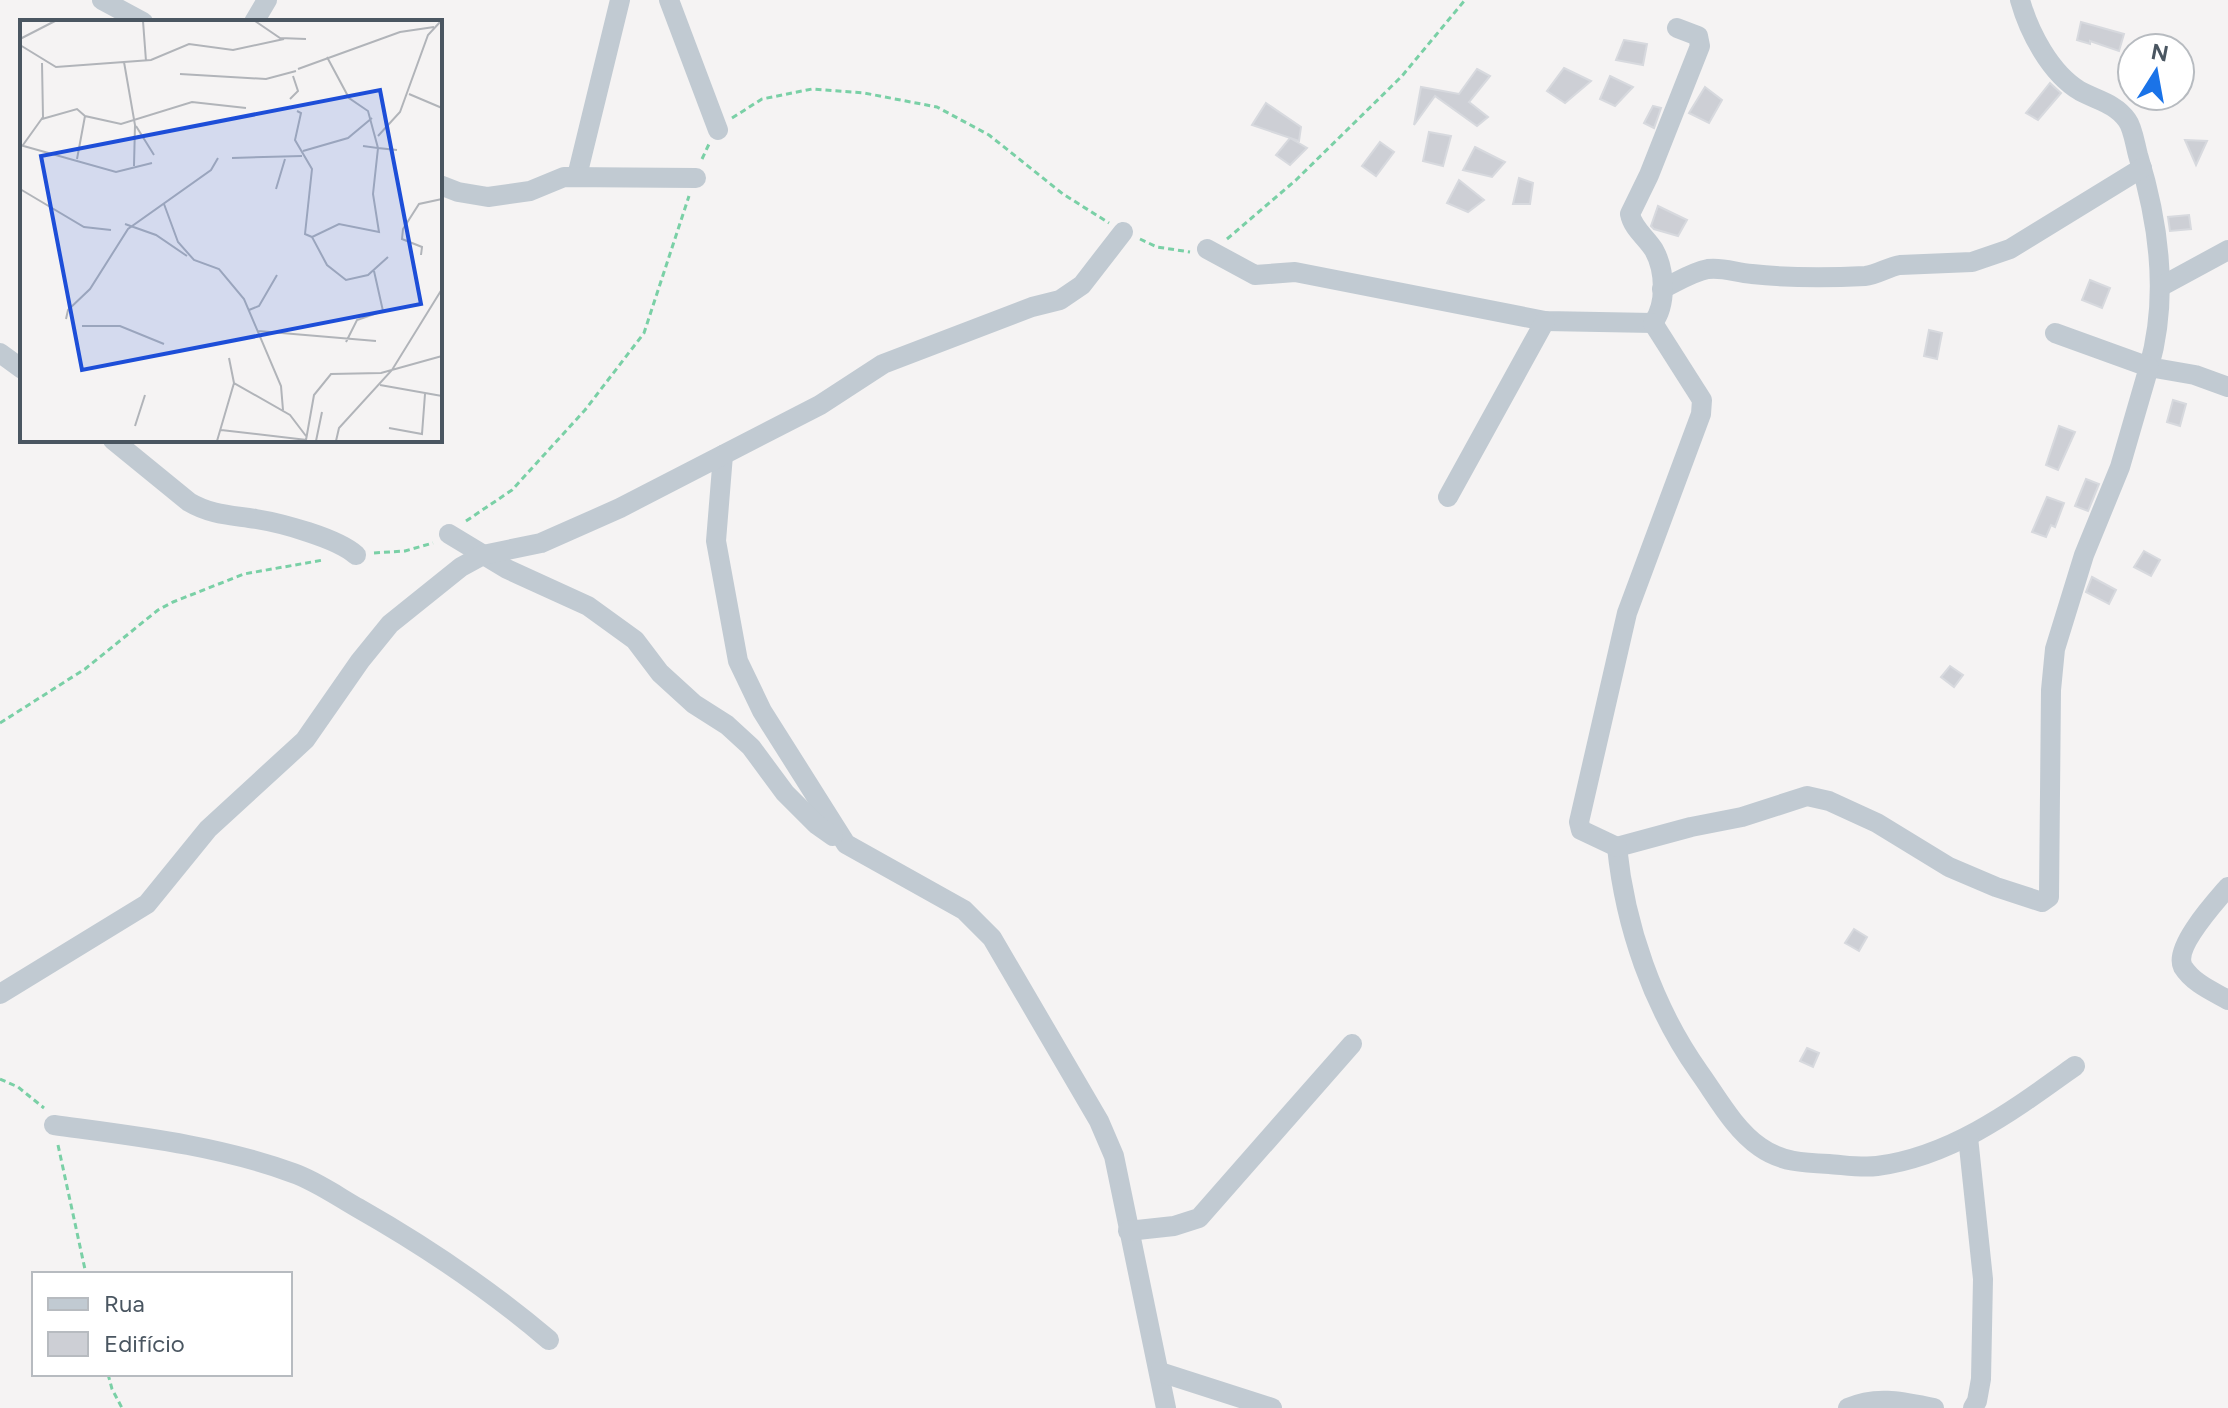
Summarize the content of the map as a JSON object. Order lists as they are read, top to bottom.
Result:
{
  "legend": ["Rua", "Edifício"],
  "north": "top"
}
